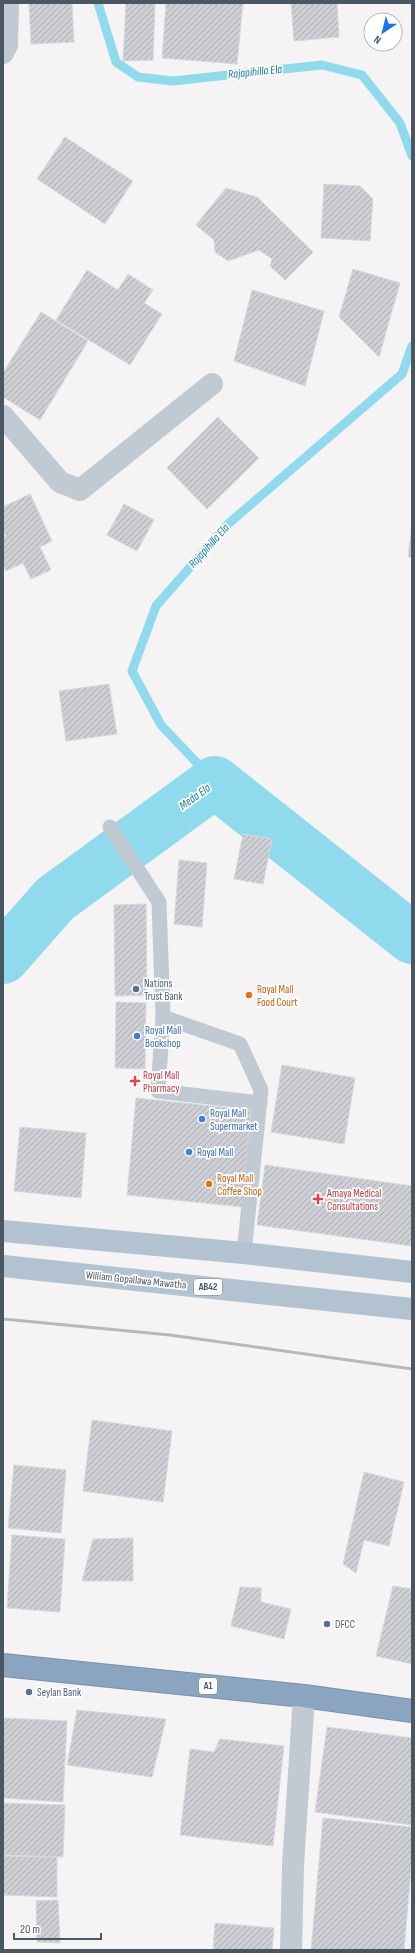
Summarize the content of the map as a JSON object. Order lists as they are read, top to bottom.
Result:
{
  "streets": {
    "highway": ["A1"],
    "main road": ["William Gopallawa Mawatha", "AB42"]
  },
  "water": ["Rajapihilla Ela", "Meda Ela"],
  "places": {
    "other": [
      "Nations Trust Bank",
      "Royal Mall Food Court",
      "Royal Mall Bookshop",
      "Royal Mall Supermarket",
      "Royal Mall",
      "Royal Mall Coffee Shop",
      "DFCC",
      "Seylan Bank"
    ],
    "health": ["Royal Mall Pharmacy", "Amaya Medical Consultations"]
  },
  "scale_bar": "20 m",
  "north": "bottom left"
}
